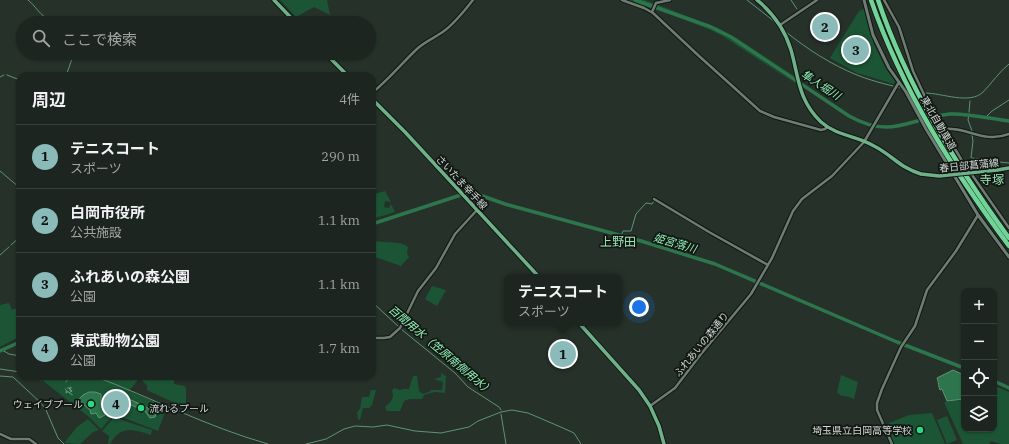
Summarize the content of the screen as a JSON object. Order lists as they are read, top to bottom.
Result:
{
  "streets": {
    "highway": ["東北自動車道"],
    "main road": ["春日部菖蒲線", "さいたま幸手線"],
    "street": ["ふれあいの森通り"]
  },
  "districts": ["寺塚", "上野田"],
  "water": ["隼人堀川", "姫宮落川", "百間用水（笠原南側用水）"],
  "places": ["ウェイブプール", "流れるプール", "埼玉県立白岡高等学校"],
  "page": {
    "pins": [
      "2",
      "3",
      "1",
      "4"
    ],
    "search": "ここで検索",
    "heading": ["周辺", "4件"],
    "list": [
      {
        "mark": "1",
        "name": "テニスコート",
        "note": "スポーツ",
        "value": "290 m"
      },
      {
        "mark": "2",
        "name": "白岡市役所",
        "note": "公共施設",
        "value": "1.1 km"
      },
      {
        "mark": "3",
        "name": "ふれあいの森公園",
        "note": "公園",
        "value": "1.1 km"
      },
      {
        "mark": "4",
        "name": "東武動物公園",
        "note": "公園",
        "value": "1.7 km"
      }
    ],
    "popup": ["テニスコート", "スポーツ"],
    "map_buttons": ["+", "−"]
  }
}
